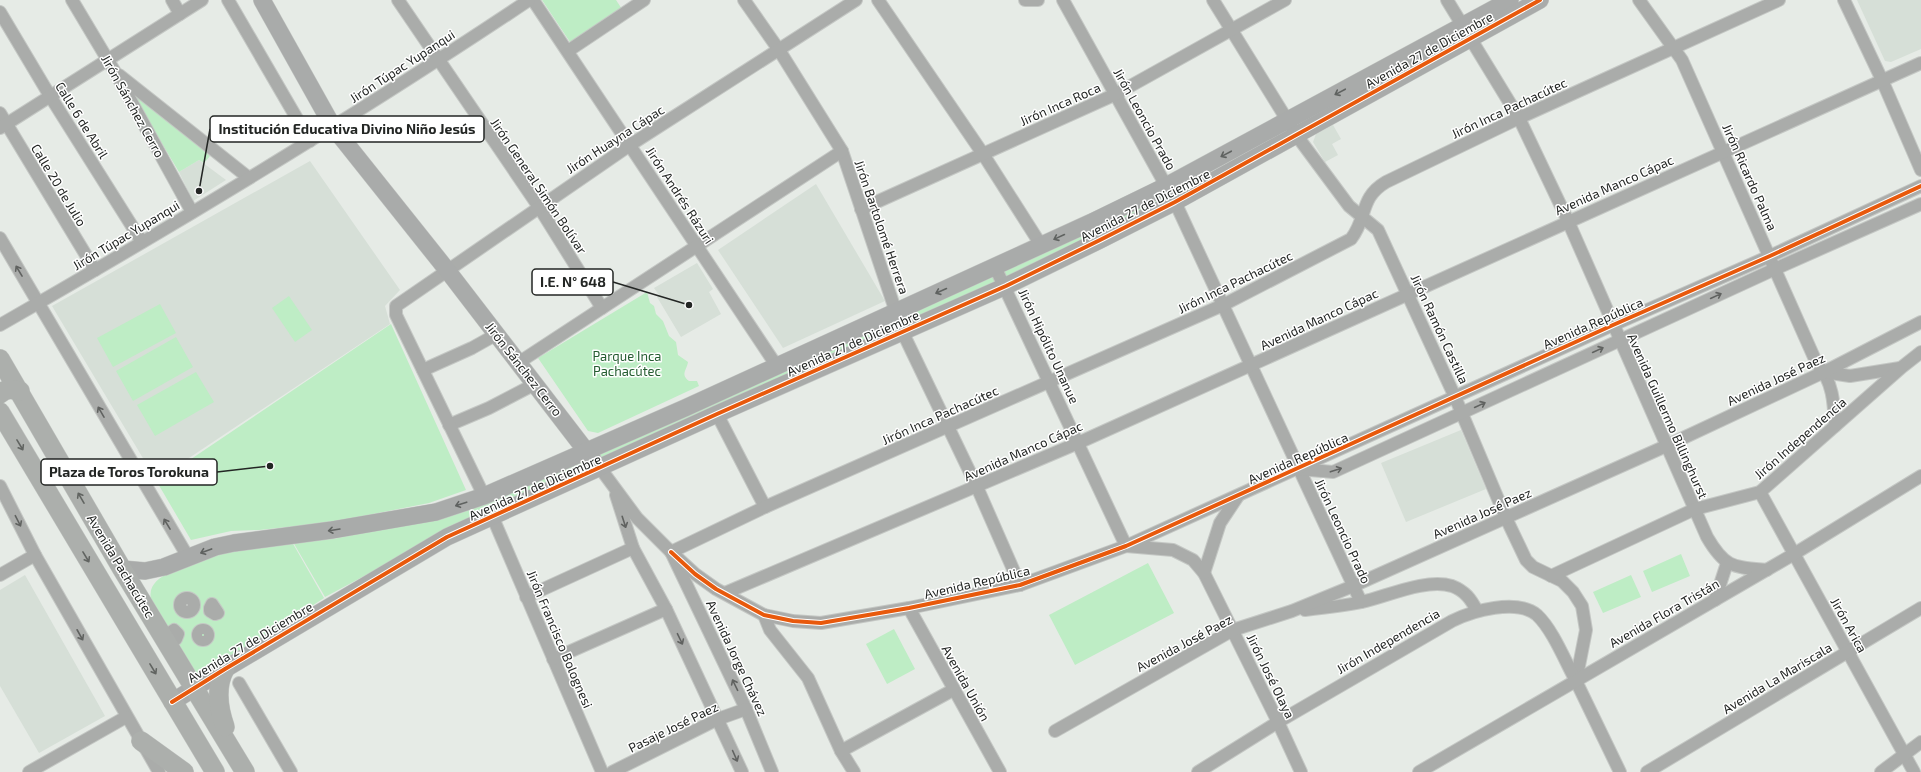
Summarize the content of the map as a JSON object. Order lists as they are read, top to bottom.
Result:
{
  "streets": {
    "main road": ["Avenida Pachacútec"],
    "street": [
      "Avenida 27 de Diciembre",
      "Jirón Túpac Yupanqui",
      "Jirón Inca Roca",
      "Jirón Sánchez Cerro",
      "Jirón Inca Pachacútec",
      "Jirón Leoncio Prado",
      "Calle 6 de Abril",
      "Jirón Huayna Cápac",
      "Jirón Ricardo Palma",
      "Calle 20 de Julio",
      "Avenida Manco Cápac",
      "Jirón General Simón Bolívar",
      "Jirón Andrés Rázuri",
      "Jirón Bartolomé Herrera",
      "Avenida República",
      "Jirón Ramón Castilla",
      "Jirón Hipólito Unanue",
      "Avenida José Paez",
      "Avenida Guillermo Billinghurst",
      "Jirón Independencia",
      "Avenida Flora Tristán",
      "Jirón Arica",
      "Jirón Francisco Bolognesi",
      "Avenida Jorge Chávez",
      "Jirón José Olaya",
      "Avenida La Mariscala",
      "Avenida Unión",
      "Pasaje José Paez"
    ]
  },
  "crossings": [
    ["Avenida 27 de Diciembre", "Jirón Sánchez Cerro"],
    ["Avenida 27 de Diciembre", "Jirón Leoncio Prado"],
    ["Avenida 27 de Diciembre", "Jirón Andrés Rázuri"],
    ["Avenida 27 de Diciembre", "Jirón Bartolomé Herrera"],
    ["Avenida 27 de Diciembre", "Jirón Ramón Castilla"],
    ["Avenida 27 de Diciembre", "Jirón Hipólito Unanue"],
    ["Avenida 27 de Diciembre", "Avenida Guillermo Billinghurst"],
    ["Avenida 27 de Diciembre", "Avenida Pachacútec"],
    ["Avenida 27 de Diciembre", "Jirón Francisco Bolognesi"],
    ["Avenida 27 de Diciembre", "Avenida Jorge Chávez"],
    ["Jirón Túpac Yupanqui", "Jirón Sánchez Cerro"],
    ["Jirón Túpac Yupanqui", "Calle 6 de Abril"],
    ["Jirón Túpac Yupanqui", "Calle 20 de Julio"],
    ["Jirón Túpac Yupanqui", "Jirón General Simón Bolívar"],
    ["Jirón Inca Roca", "Jirón Leoncio Prado"],
    ["Jirón Inca Roca", "Jirón Bartolomé Herrera"],
    ["Jirón Inca Roca", "Jirón Ramón Castilla"],
    ["Jirón Sánchez Cerro", "Jirón Huayna Cápac"],
    ["Jirón Sánchez Cerro", "Avenida Jorge Chávez"],
    ["Jirón Inca Pachacútec", "Jirón Leoncio Prado"],
    ["Jirón Inca Pachacútec", "Jirón Ricardo Palma"],
    ["Jirón Inca Pachacútec", "Jirón Bartolomé Herrera"],
    ["Jirón Inca Pachacútec", "Avenida República"],
    ["Jirón Inca Pachacútec", "Jirón Ramón Castilla"],
    ["Jirón Inca Pachacútec", "Jirón Hipólito Unanue"],
    ["Jirón Inca Pachacútec", "Avenida Guillermo Billinghurst"],
    ["Jirón Inca Pachacútec", "Avenida Jorge Chávez"],
    ["Jirón Leoncio Prado", "Avenida Manco Cápac"],
    ["Jirón Leoncio Prado", "Avenida República"],
    ["Jirón Leoncio Prado", "Avenida José Paez"],
    ["Jirón Huayna Cápac", "Jirón General Simón Bolívar"],
    ["Jirón Huayna Cápac", "Jirón Andrés Rázuri"],
    ["Jirón Huayna Cápac", "Jirón Bartolomé Herrera"],
    ["Jirón Ricardo Palma", "Avenida Manco Cápac"],
    ["Jirón Ricardo Palma", "Avenida República"],
    ["Jirón Ricardo Palma", "Avenida José Paez"],
    ["Jirón Ricardo Palma", "Jirón Independencia"],
    ["Avenida Manco Cápac", "Jirón Bartolomé Herrera"],
    ["Avenida Manco Cápac", "Avenida República"],
    ["Avenida Manco Cápac", "Jirón Ramón Castilla"],
    ["Avenida Manco Cápac", "Jirón Hipólito Unanue"],
    ["Avenida Manco Cápac", "Avenida Guillermo Billinghurst"],
    ["Jirón Bartolomé Herrera", "Avenida República"],
    ["Avenida República", "Jirón Ramón Castilla"],
    ["Avenida República", "Jirón Hipólito Unanue"],
    ["Avenida República", "Avenida Guillermo Billinghurst"],
    ["Avenida República", "Avenida Jorge Chávez"],
    ["Avenida República", "Jirón José Olaya"],
    ["Avenida República", "Avenida Unión"],
    ["Jirón Ramón Castilla", "Avenida José Paez"],
    ["Jirón Ramón Castilla", "Jirón Independencia"],
    ["Jirón Ramón Castilla", "Avenida Flora Tristán"],
    ["Jirón Hipólito Unanue", "Jirón José Olaya"],
    ["Avenida José Paez", "Avenida Guillermo Billinghurst"],
    ["Avenida José Paez", "Jirón José Olaya"],
    ["Avenida Guillermo Billinghurst", "Jirón Independencia"],
    ["Jirón Independencia", "Avenida Flora Tristán"],
    ["Jirón Independencia", "Jirón Arica"],
    ["Jirón Independencia", "Jirón José Olaya"],
    ["Avenida Flora Tristán", "Jirón Arica"],
    ["Jirón Arica", "Avenida La Mariscala"],
    ["Avenida Jorge Chávez", "Pasaje José Paez"]
  ],
  "parks": ["Parque Inca Pachacútec"],
  "places": ["Institución Educativa Divino Niño Jesús", "I.E. N° 648", "Plaza de Toros Torokuna"]
}
